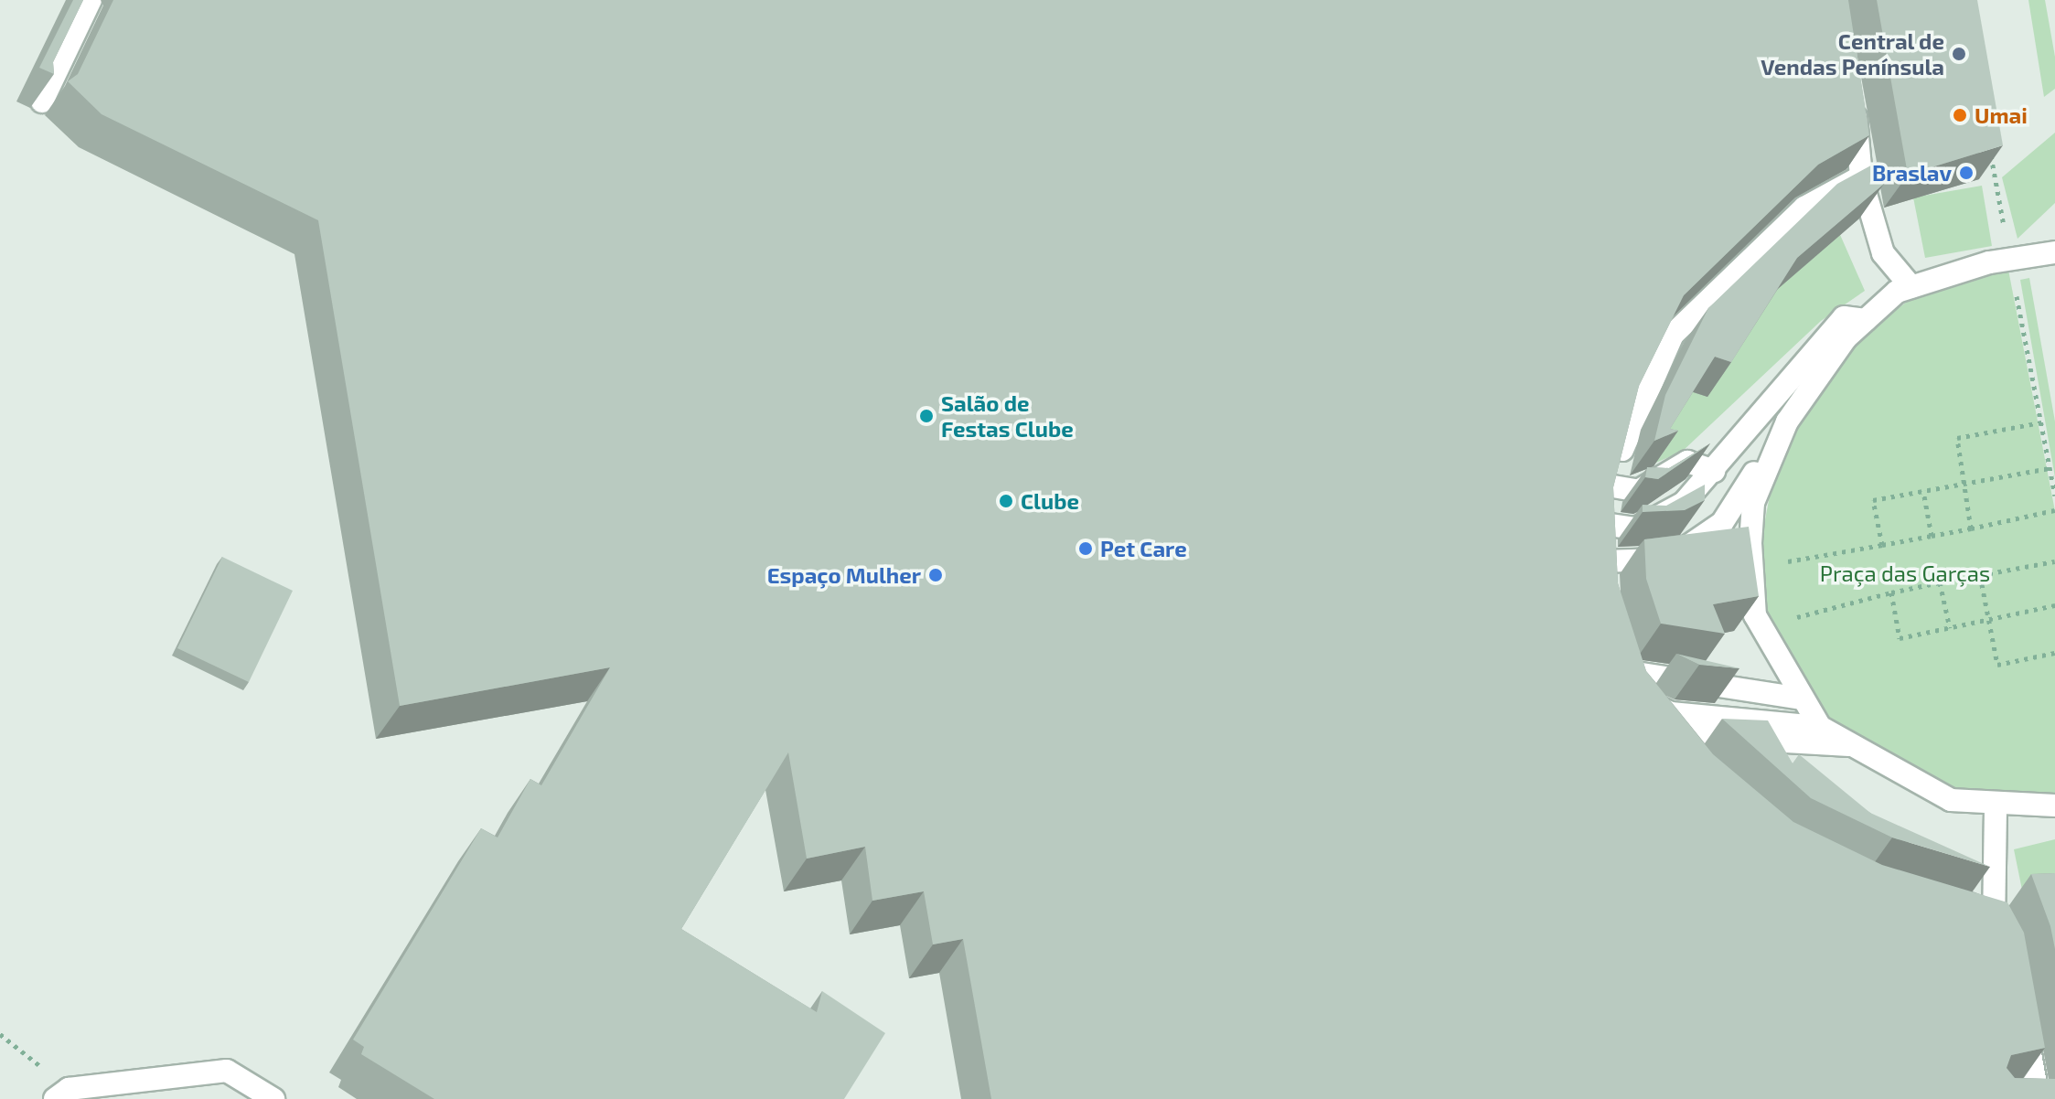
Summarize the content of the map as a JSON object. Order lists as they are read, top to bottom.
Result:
{
  "parks": ["Praça das Garças"],
  "places": [
    "Central de Vendas Península",
    "Umai",
    "Braslav",
    "Salão de Festas Clube",
    "Clube",
    "Pet Care",
    "Espaço Mulher"
  ]
}
